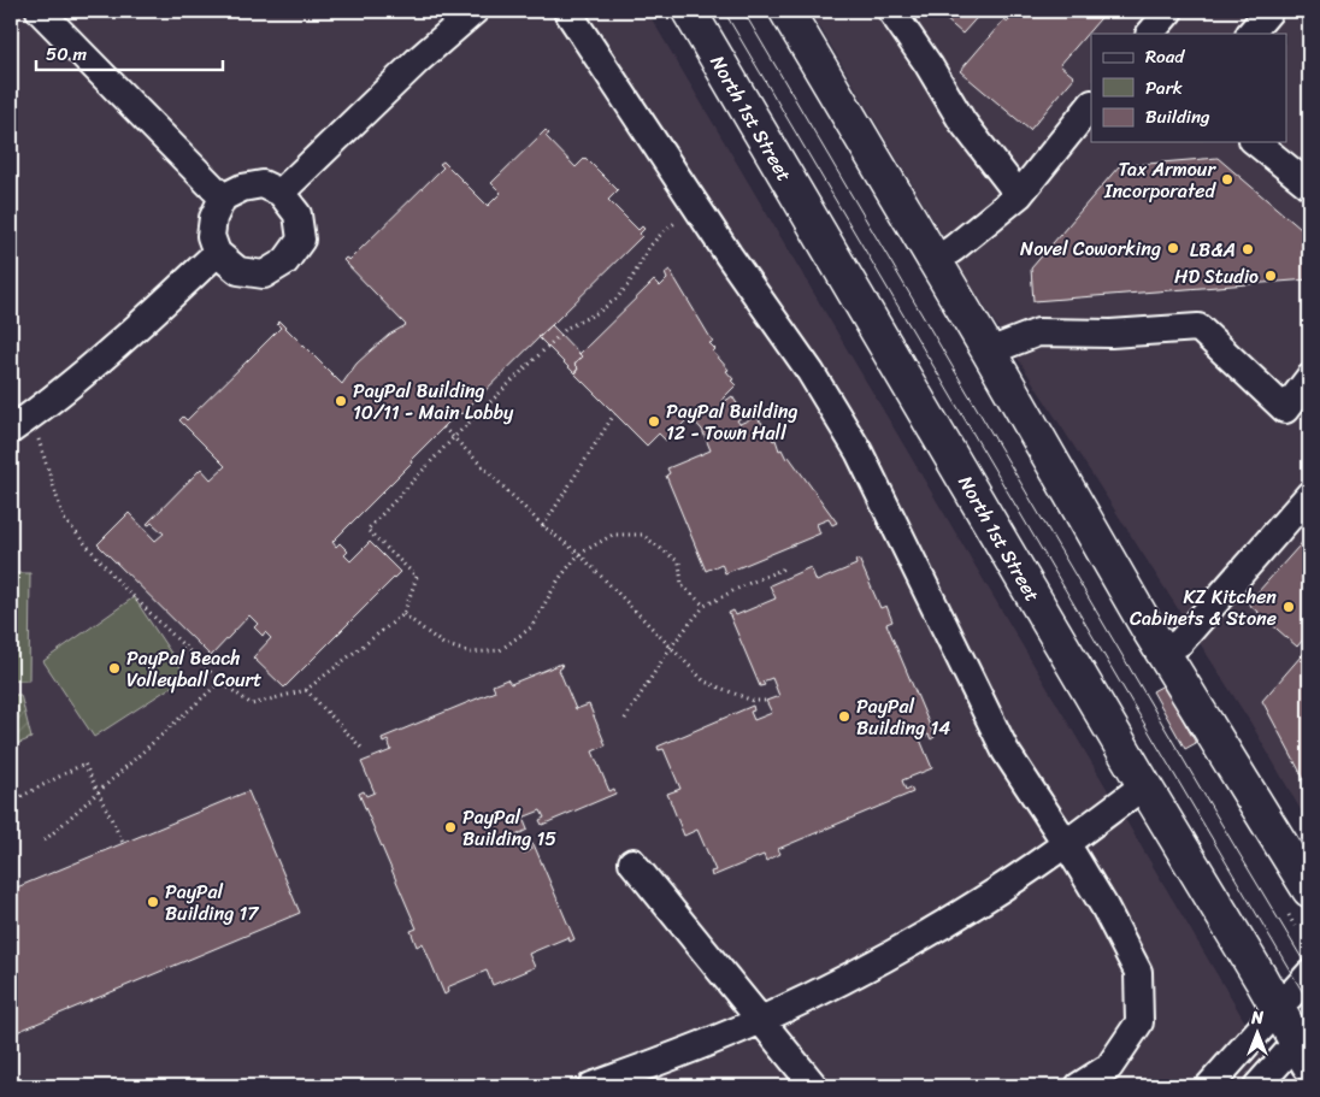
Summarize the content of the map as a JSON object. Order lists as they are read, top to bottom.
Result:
{
  "streets": {
    "main road": ["North 1st Street"]
  },
  "places": [
    "Tax Armour Incorporated",
    "Novel Coworking",
    "LB&A",
    "HD Studio",
    "PayPal Building 10/11 - Main Lobby",
    "PayPal Building 12 - Town Hall",
    "KZ Kitchen Cabinets & Stone",
    "PayPal Beach Volleyball Court",
    "PayPal Building 14",
    "PayPal Building 15",
    "PayPal Building 17"
  ],
  "legend": ["Road", "Park", "Building"],
  "scale_bar": "50 m",
  "north": "top"
}
